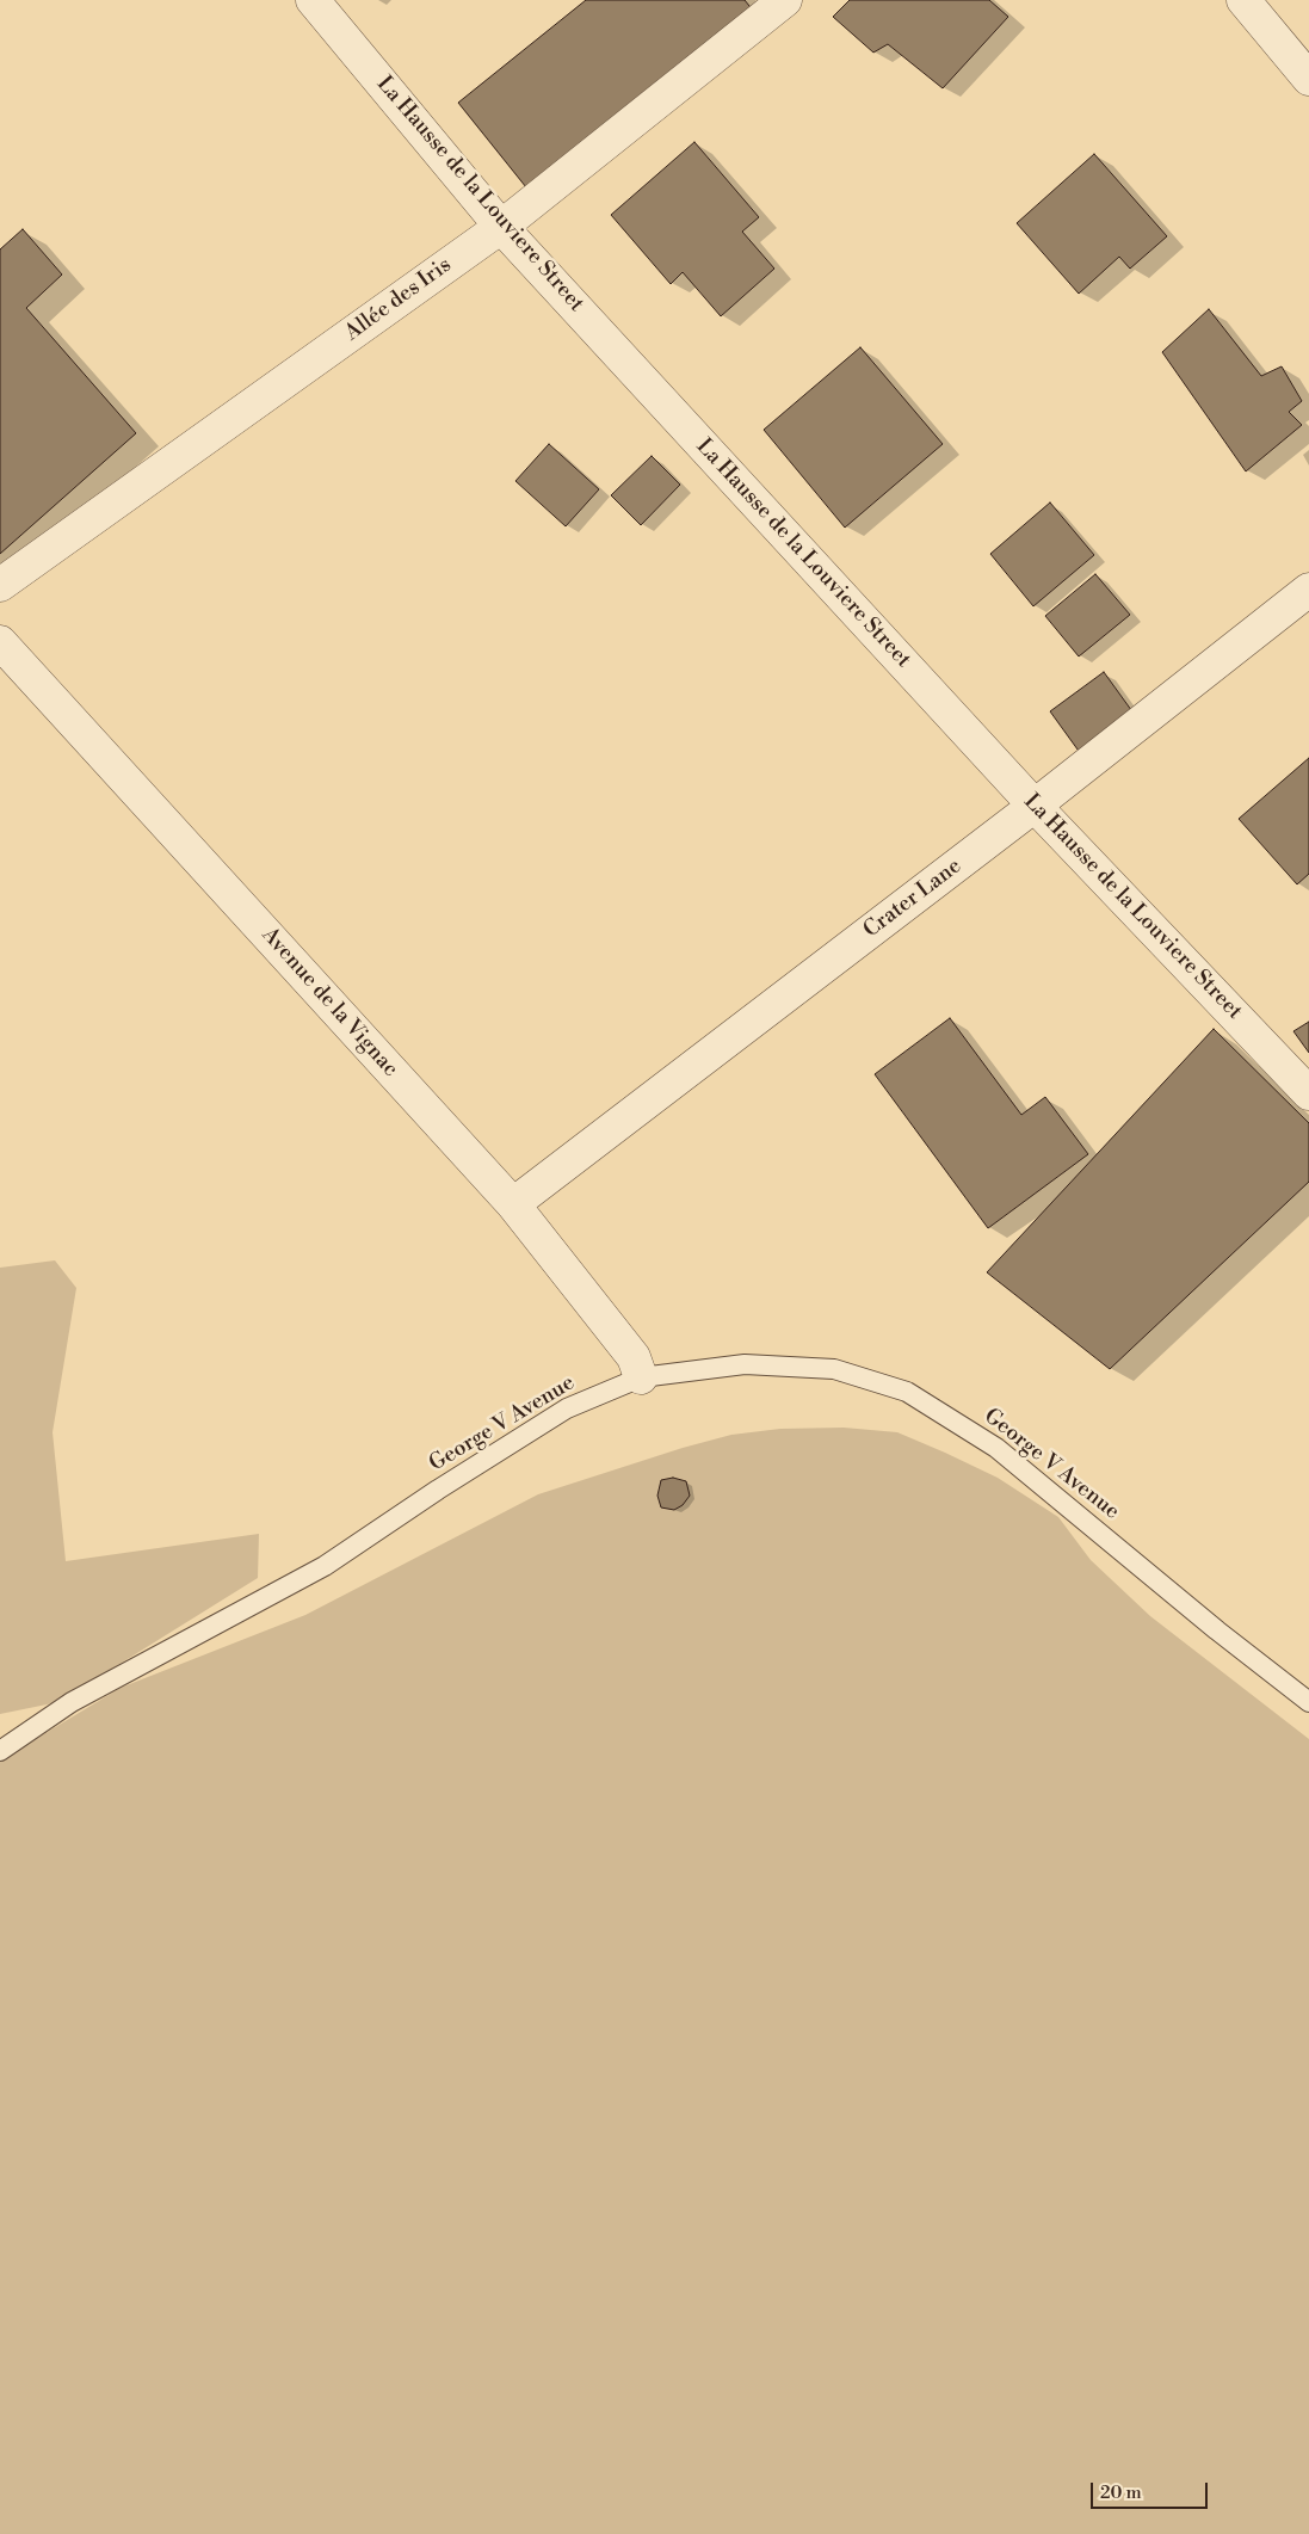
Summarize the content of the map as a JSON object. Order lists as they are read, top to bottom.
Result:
{
  "streets": {
    "street": [
      "La Hausse de la Louviere Street",
      "Allée des Iris",
      "Crater Lane",
      "Avenue de la Vignac"
    ],
    "lane": ["George V Avenue"]
  },
  "crossings": [
    ["La Hausse de la Louviere Street", "Allée des Iris"],
    ["La Hausse de la Louviere Street", "Crater Lane"],
    ["Crater Lane", "Avenue de la Vignac"],
    ["Avenue de la Vignac", "George V Avenue"]
  ],
  "scale_bar": "20 m"
}
